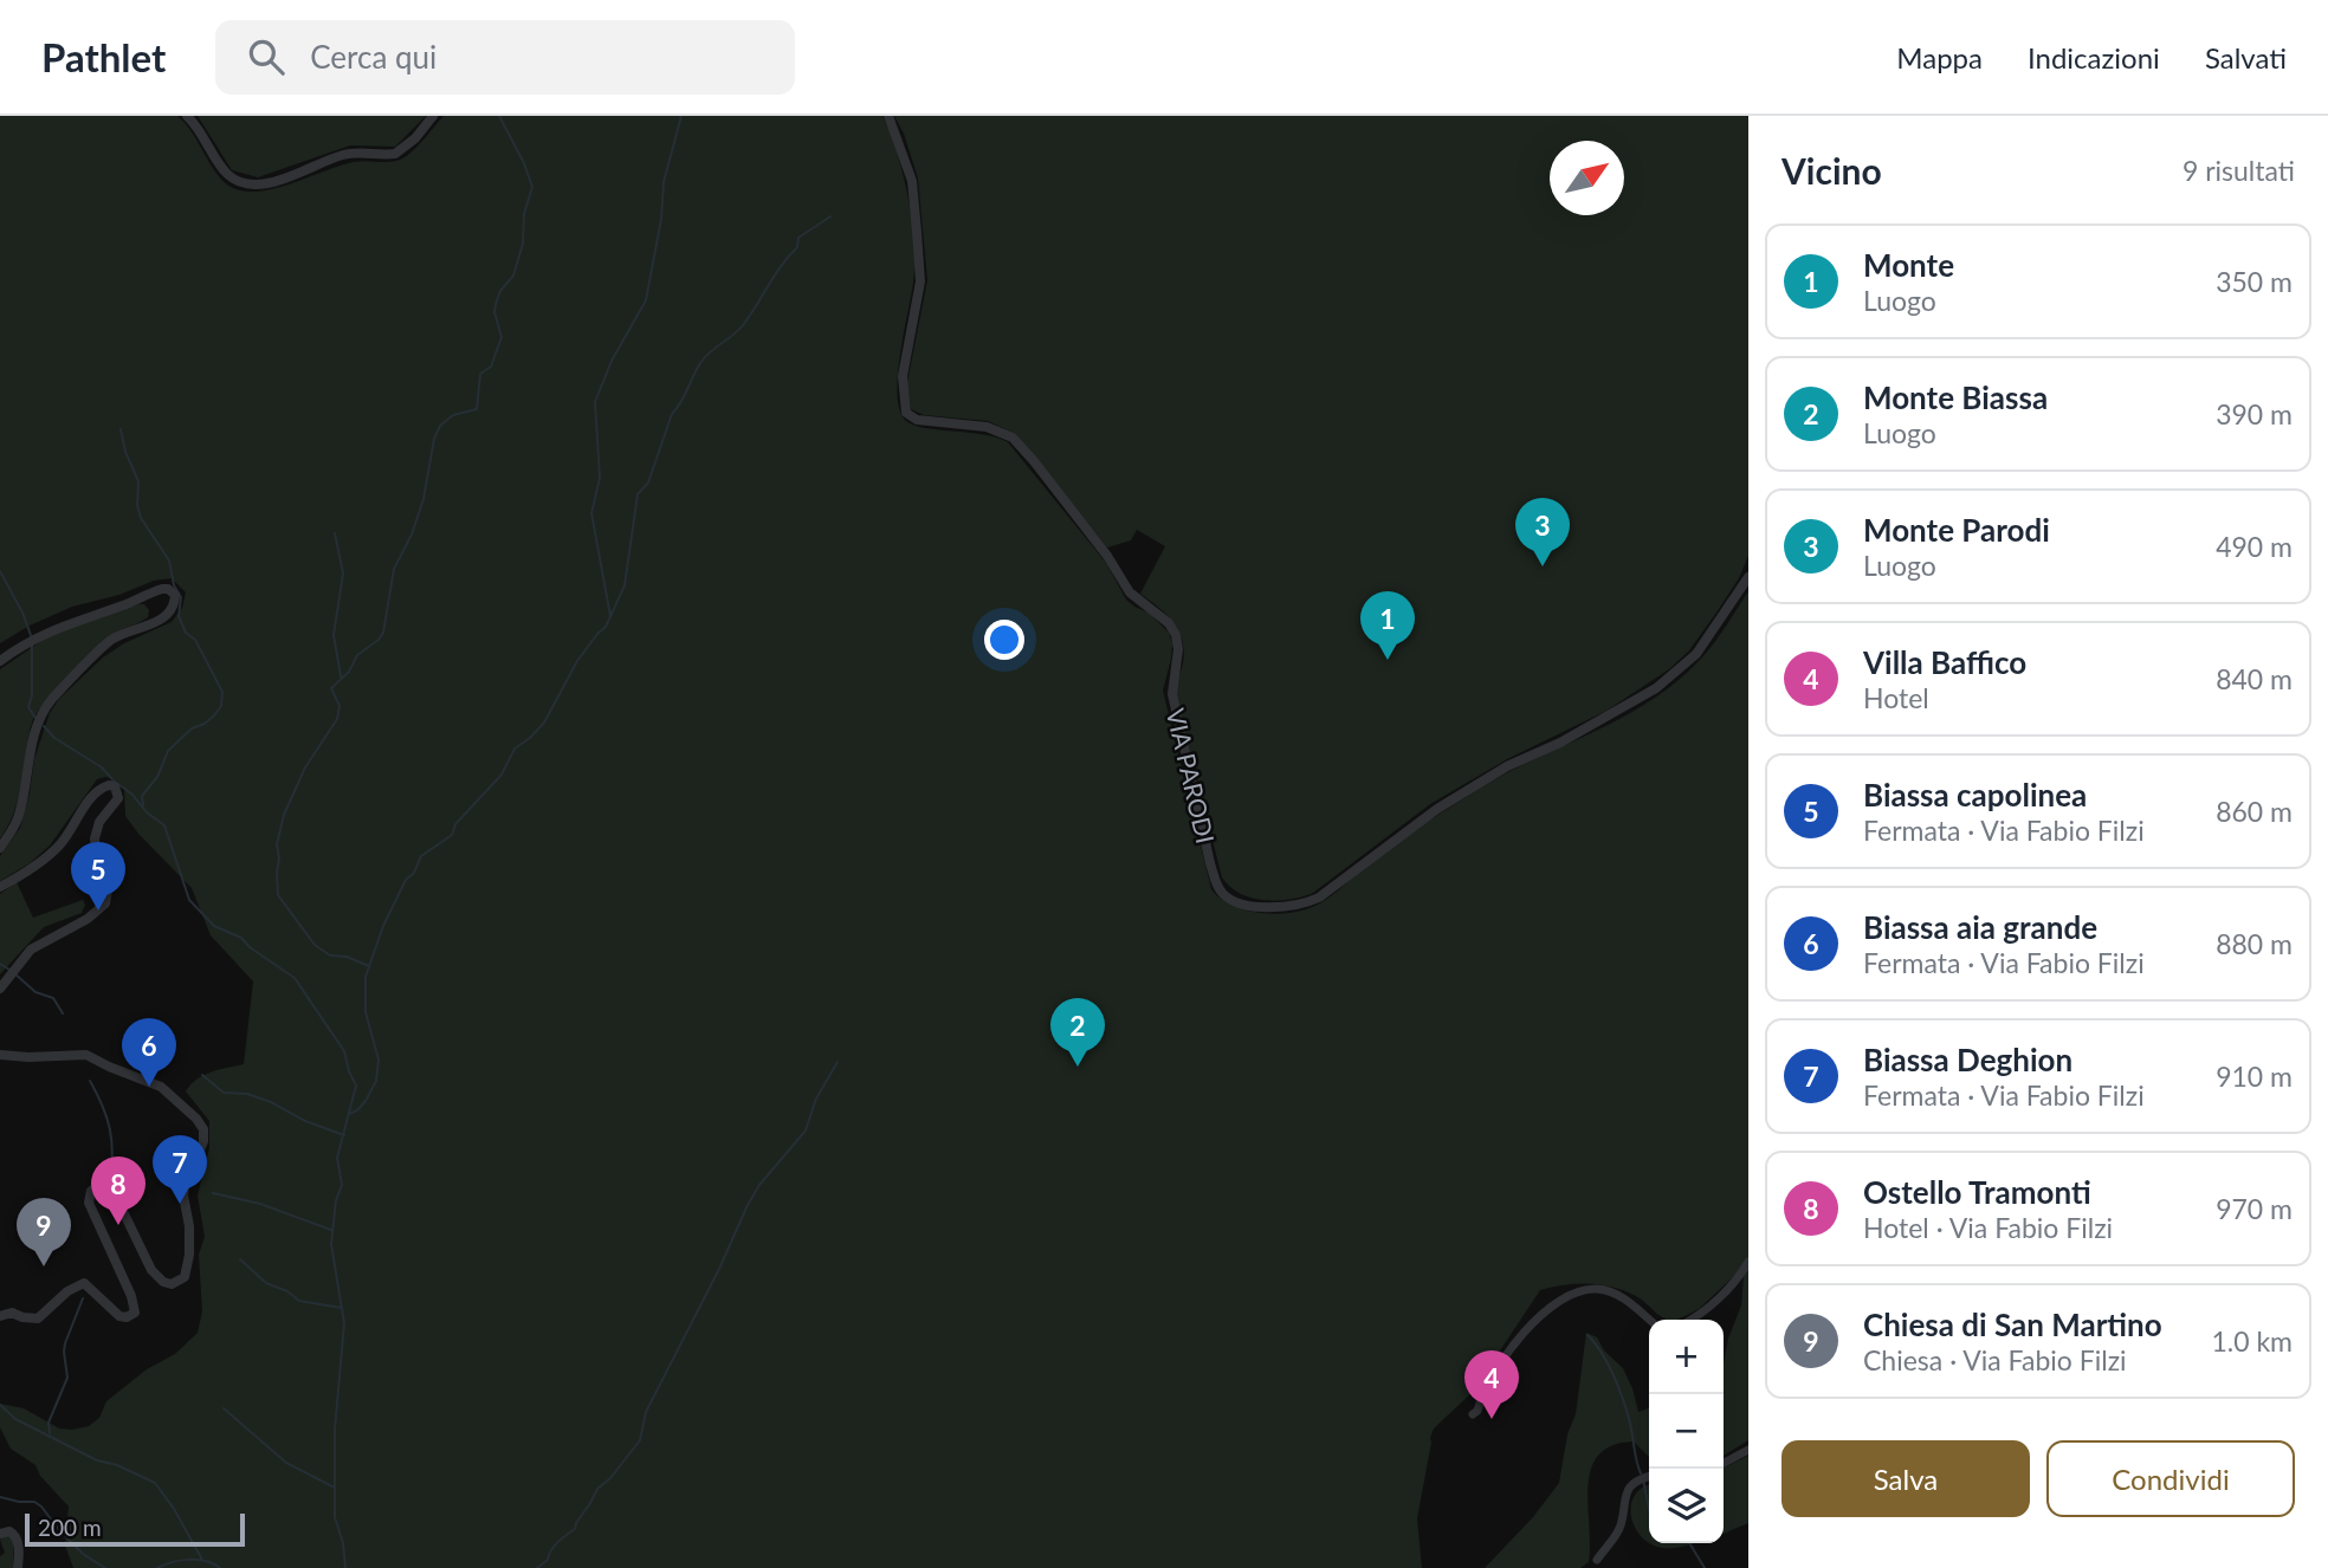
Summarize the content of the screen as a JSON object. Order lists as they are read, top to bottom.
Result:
{
  "streets": {
    "street": ["VIA PARODI"]
  },
  "scale_bar": "200 m",
  "north": "top right",
  "page": {
    "header": "Pathlet",
    "search": "Cerca qui",
    "nav": ["Mappa", "Indicazioni", "Salvati"],
    "heading": ["Vicino", "9 risultati"],
    "list": [
      {
        "mark": "1",
        "name": "Monte",
        "note": "Luogo",
        "value": "350 m"
      },
      {
        "mark": "2",
        "name": "Monte Biassa",
        "note": "Luogo",
        "value": "390 m"
      },
      {
        "mark": "3",
        "name": "Monte Parodi",
        "note": "Luogo",
        "value": "490 m"
      },
      {
        "mark": "4",
        "name": "Villa Baffico",
        "note": "Hotel",
        "value": "840 m"
      },
      {
        "mark": "5",
        "name": "Biassa capolinea",
        "note": "Fermata · Via Fabio Filzi",
        "value": "860 m"
      },
      {
        "mark": "6",
        "name": "Biassa aia grande",
        "note": "Fermata · Via Fabio Filzi",
        "value": "880 m"
      },
      {
        "mark": "7",
        "name": "Biassa Deghion",
        "note": "Fermata · Via Fabio Filzi",
        "value": "910 m"
      },
      {
        "mark": "8",
        "name": "Ostello Tramonti",
        "note": "Hotel · Via Fabio Filzi",
        "value": "970 m"
      },
      {
        "mark": "9",
        "name": "Chiesa di San Martino",
        "note": "Chiesa · Via Fabio Filzi",
        "value": "1.0 km"
      }
    ],
    "pins": [
      "3",
      "1",
      "5",
      "2",
      "6",
      "7",
      "8",
      "9",
      "4"
    ],
    "map_buttons": ["+", "−"],
    "buttons": ["Salva", "Condividi"],
    "scale": "200 m"
  }
}
